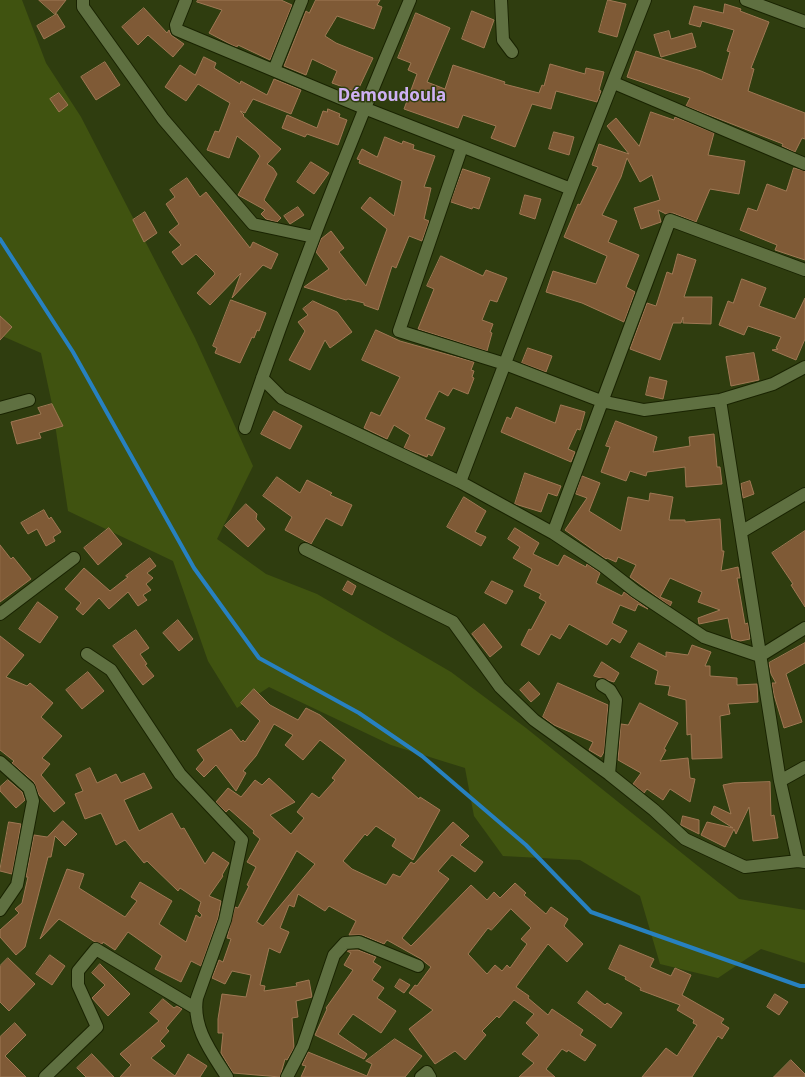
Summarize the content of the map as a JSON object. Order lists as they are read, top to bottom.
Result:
{
  "districts": ["Démoudoula"]
}
